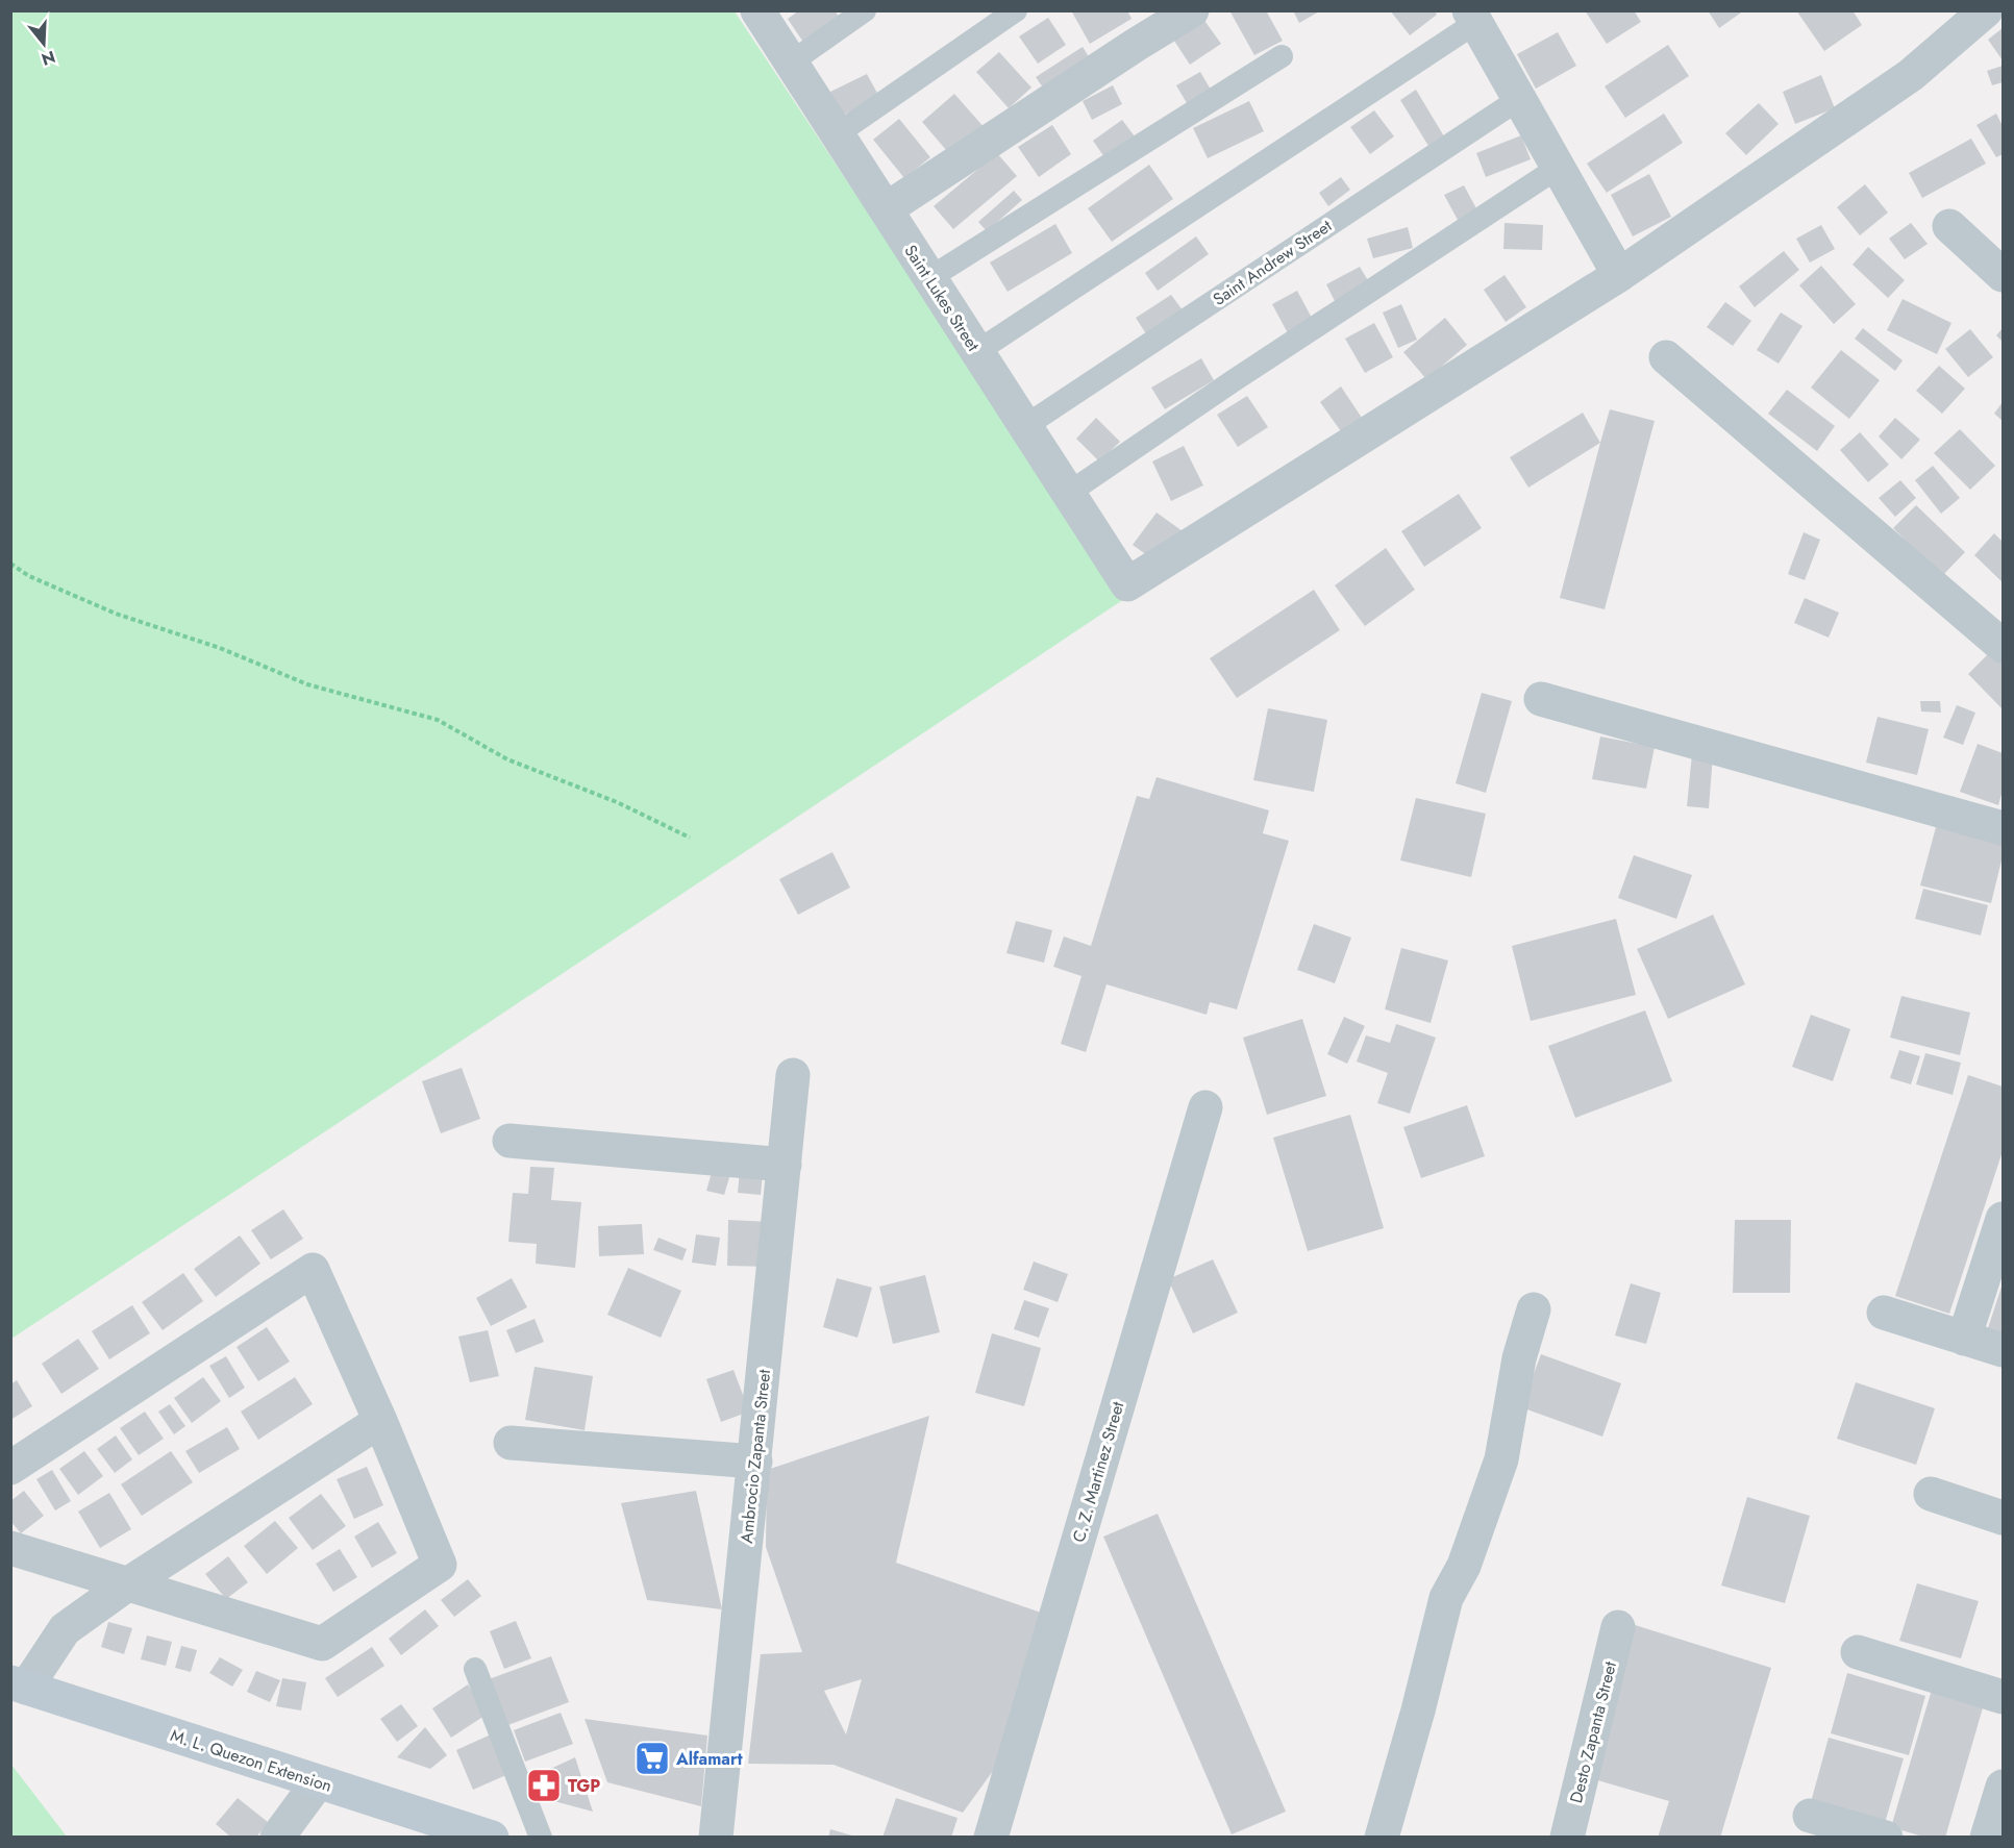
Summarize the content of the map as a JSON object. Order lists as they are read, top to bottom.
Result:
{
  "streets": {
    "main road": ["M. L. Quezon Extension"],
    "street": [
      "Saint Lukes Street",
      "Ambrocio Zapanta Street",
      "C. Z. Martinez Street",
      "Desto Zapanta Street"
    ],
    "lane": ["Saint Andrew Street"]
  },
  "crossings": [
    ["Saint Andrew Street", "Saint Lukes Street"]
  ],
  "places": {
    "supermarket": ["Alfamart"],
    "pharmacy": ["TGP"]
  },
  "north": "bottom"
}
